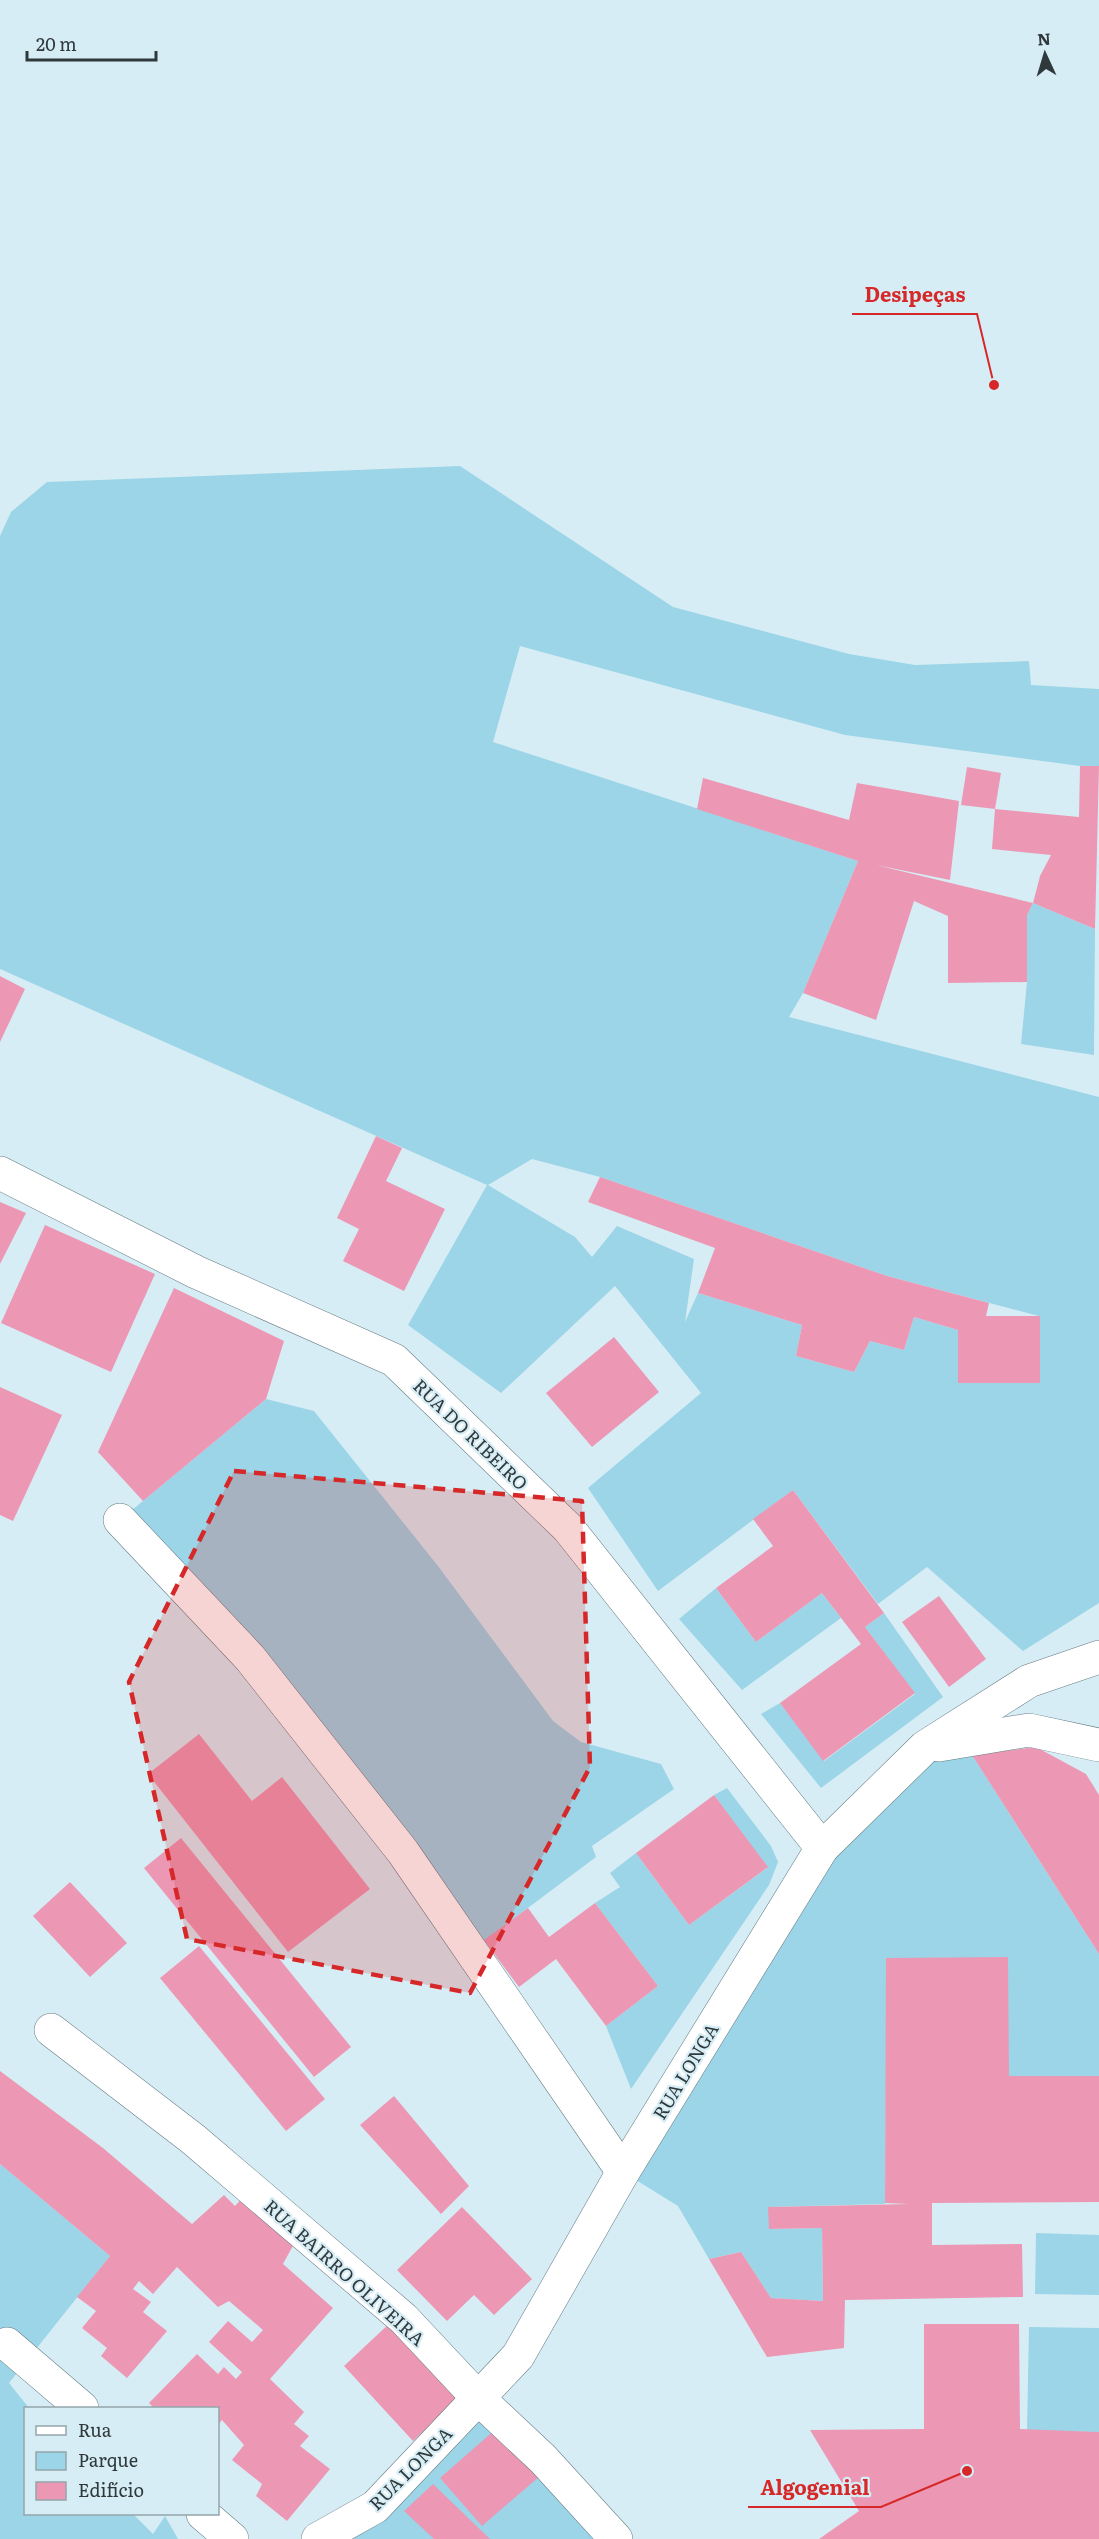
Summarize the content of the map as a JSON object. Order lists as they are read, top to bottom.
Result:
{
  "streets": {
    "street": ["RUA DO RIBEIRO", "RUA LONGA", "RUA BAIRRO OLIVEIRA"]
  },
  "crossings": [
    ["RUA DO RIBEIRO", "RUA LONGA"],
    ["RUA LONGA", "RUA BAIRRO OLIVEIRA"]
  ],
  "places": ["Desipeças", "Algogenial"],
  "legend": ["Rua", "Parque", "Edifício"],
  "scale_bar": "20 m",
  "north": "top"
}
